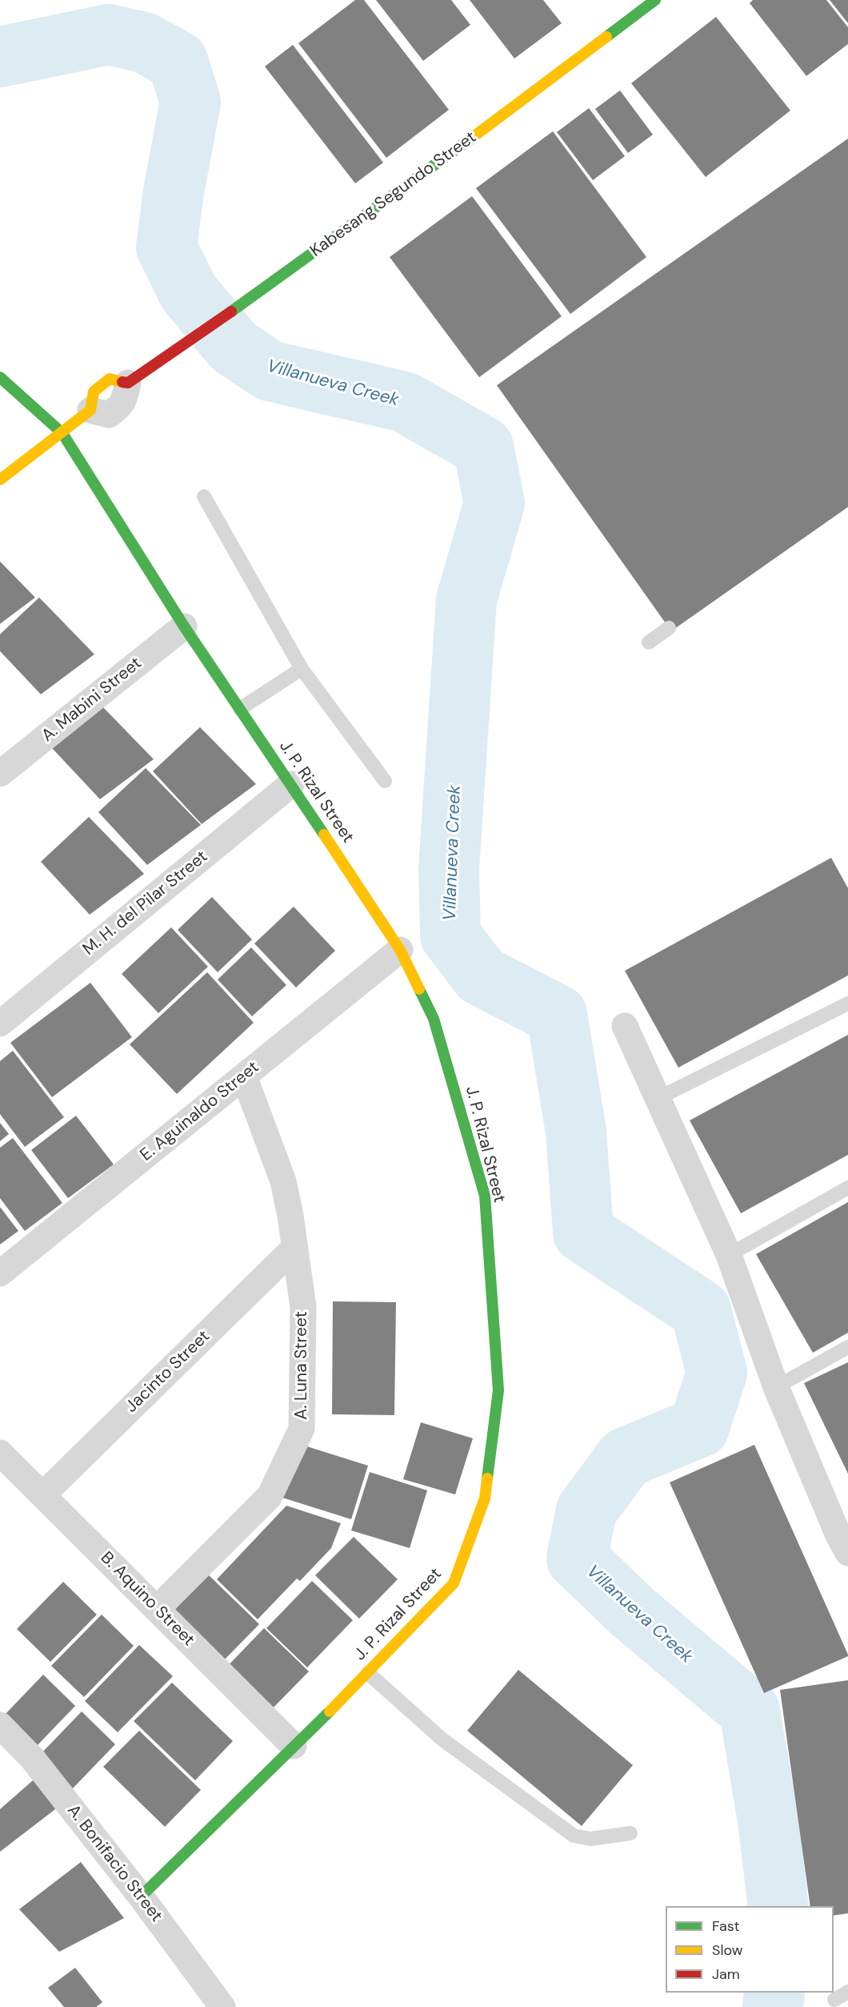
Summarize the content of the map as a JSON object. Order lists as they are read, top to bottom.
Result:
{
  "streets": {
    "street": [
      "Kabesang Segundo Street",
      "A. Mabini Street",
      "J. P. Rizal Street",
      "M. H. del Pilar Street",
      "E. Aguinaldo Street",
      "A. Luna Street",
      "Jacinto Street",
      "B. Aquino Street",
      "A. Bonifacio Street"
    ]
  },
  "crossings": [
    ["Kabesang Segundo Street", "J. P. Rizal Street"],
    ["A. Mabini Street", "J. P. Rizal Street"],
    ["J. P. Rizal Street", "M. H. del Pilar Street"],
    ["J. P. Rizal Street", "E. Aguinaldo Street"],
    ["J. P. Rizal Street", "B. Aquino Street"],
    ["J. P. Rizal Street", "A. Bonifacio Street"],
    ["E. Aguinaldo Street", "A. Luna Street"],
    ["A. Luna Street", "Jacinto Street"],
    ["A. Luna Street", "B. Aquino Street"],
    ["Jacinto Street", "B. Aquino Street"]
  ],
  "water": ["Villanueva Creek"],
  "legend": ["Fast", "Slow", "Jam"]
}
